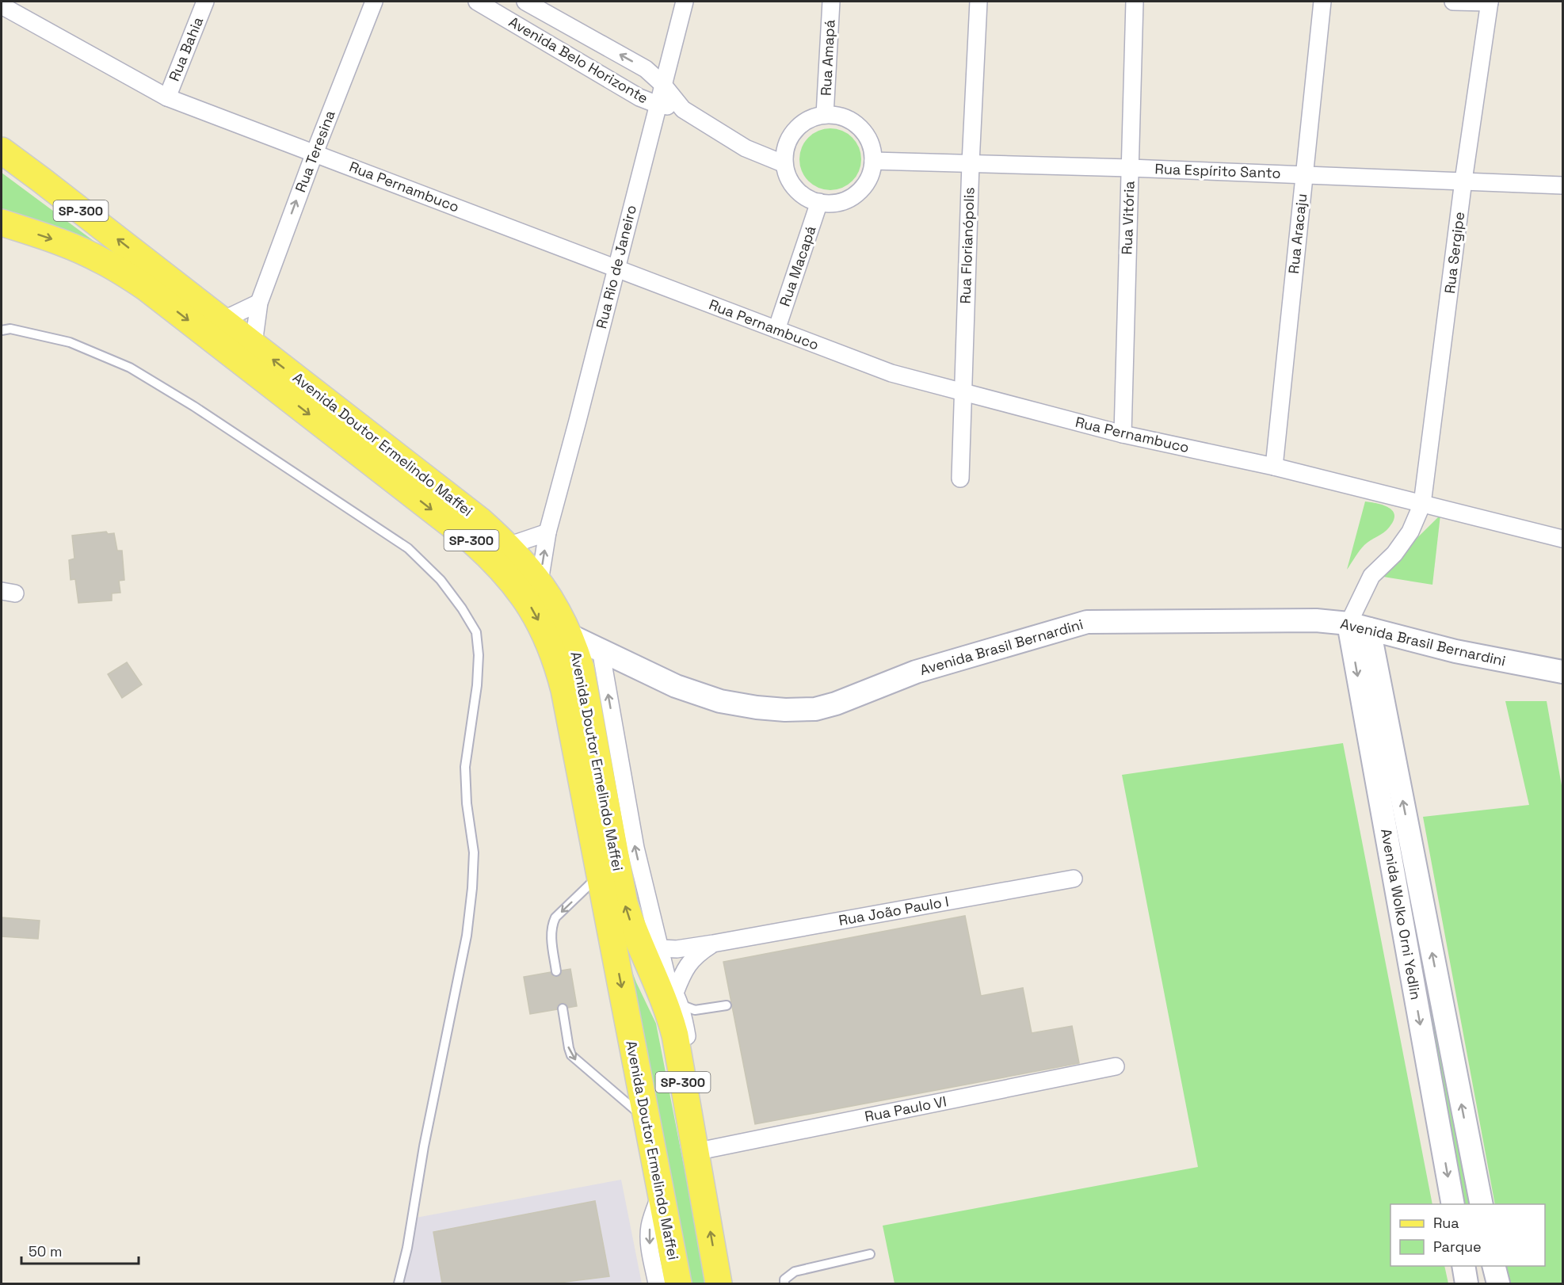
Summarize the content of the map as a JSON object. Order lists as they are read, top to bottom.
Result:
{
  "streets": {
    "main road": ["SP-300", "Avenida Doutor Ermelindo Maffei"],
    "street": [
      "Rua Bahia",
      "Rua Amapá",
      "Avenida Belo Horizonte",
      "Rua Teresina",
      "Rua Espírito Santo",
      "Rua Pernambuco",
      "Rua Vitória",
      "Rua Aracaju",
      "Rua Florianópolis",
      "Rua Sergipe",
      "Rua Macapá",
      "Rua Rio de Janeiro",
      "Avenida Brasil Bernardini",
      "Rua João Paulo I",
      "Avenida Wolko Orni Yedlin",
      "Rua Paulo VI"
    ]
  },
  "crossings": [
    ["Rua Bahia", "Rua Pernambuco"],
    ["Rua Amapá", "Avenida Belo Horizonte"],
    ["Rua Amapá", "Rua Espírito Santo"],
    ["Rua Amapá", "Rua Macapá"],
    ["Avenida Belo Horizonte", "Rua Espírito Santo"],
    ["Avenida Belo Horizonte", "Rua Macapá"],
    ["Avenida Belo Horizonte", "Rua Rio de Janeiro"],
    ["Rua Teresina", "Rua Pernambuco"],
    ["Rua Teresina", "Avenida Doutor Ermelindo Maffei"],
    ["Rua Espírito Santo", "Rua Vitória"],
    ["Rua Espírito Santo", "Rua Aracaju"],
    ["Rua Espírito Santo", "Rua Florianópolis"],
    ["Rua Espírito Santo", "Rua Sergipe"],
    ["Rua Espírito Santo", "Rua Macapá"],
    ["Rua Pernambuco", "Rua Vitória"],
    ["Rua Pernambuco", "Rua Aracaju"],
    ["Rua Pernambuco", "Rua Florianópolis"],
    ["Rua Pernambuco", "Rua Sergipe"],
    ["Rua Pernambuco", "Rua Macapá"],
    ["Rua Pernambuco", "Rua Rio de Janeiro"],
    ["Rua Sergipe", "Avenida Brasil Bernardini"],
    ["Rua Sergipe", "Avenida Wolko Orni Yedlin"],
    ["Rua Rio de Janeiro", "Avenida Doutor Ermelindo Maffei"],
    ["Avenida Doutor Ermelindo Maffei", "Avenida Brasil Bernardini"],
    ["Avenida Doutor Ermelindo Maffei", "Rua João Paulo I"],
    ["Avenida Doutor Ermelindo Maffei", "Rua Paulo VI"],
    ["Avenida Brasil Bernardini", "Avenida Wolko Orni Yedlin"]
  ],
  "one_way": ["Rua Teresina"],
  "legend": ["Rua", "Parque"],
  "scale_bar": "50 m"
}
